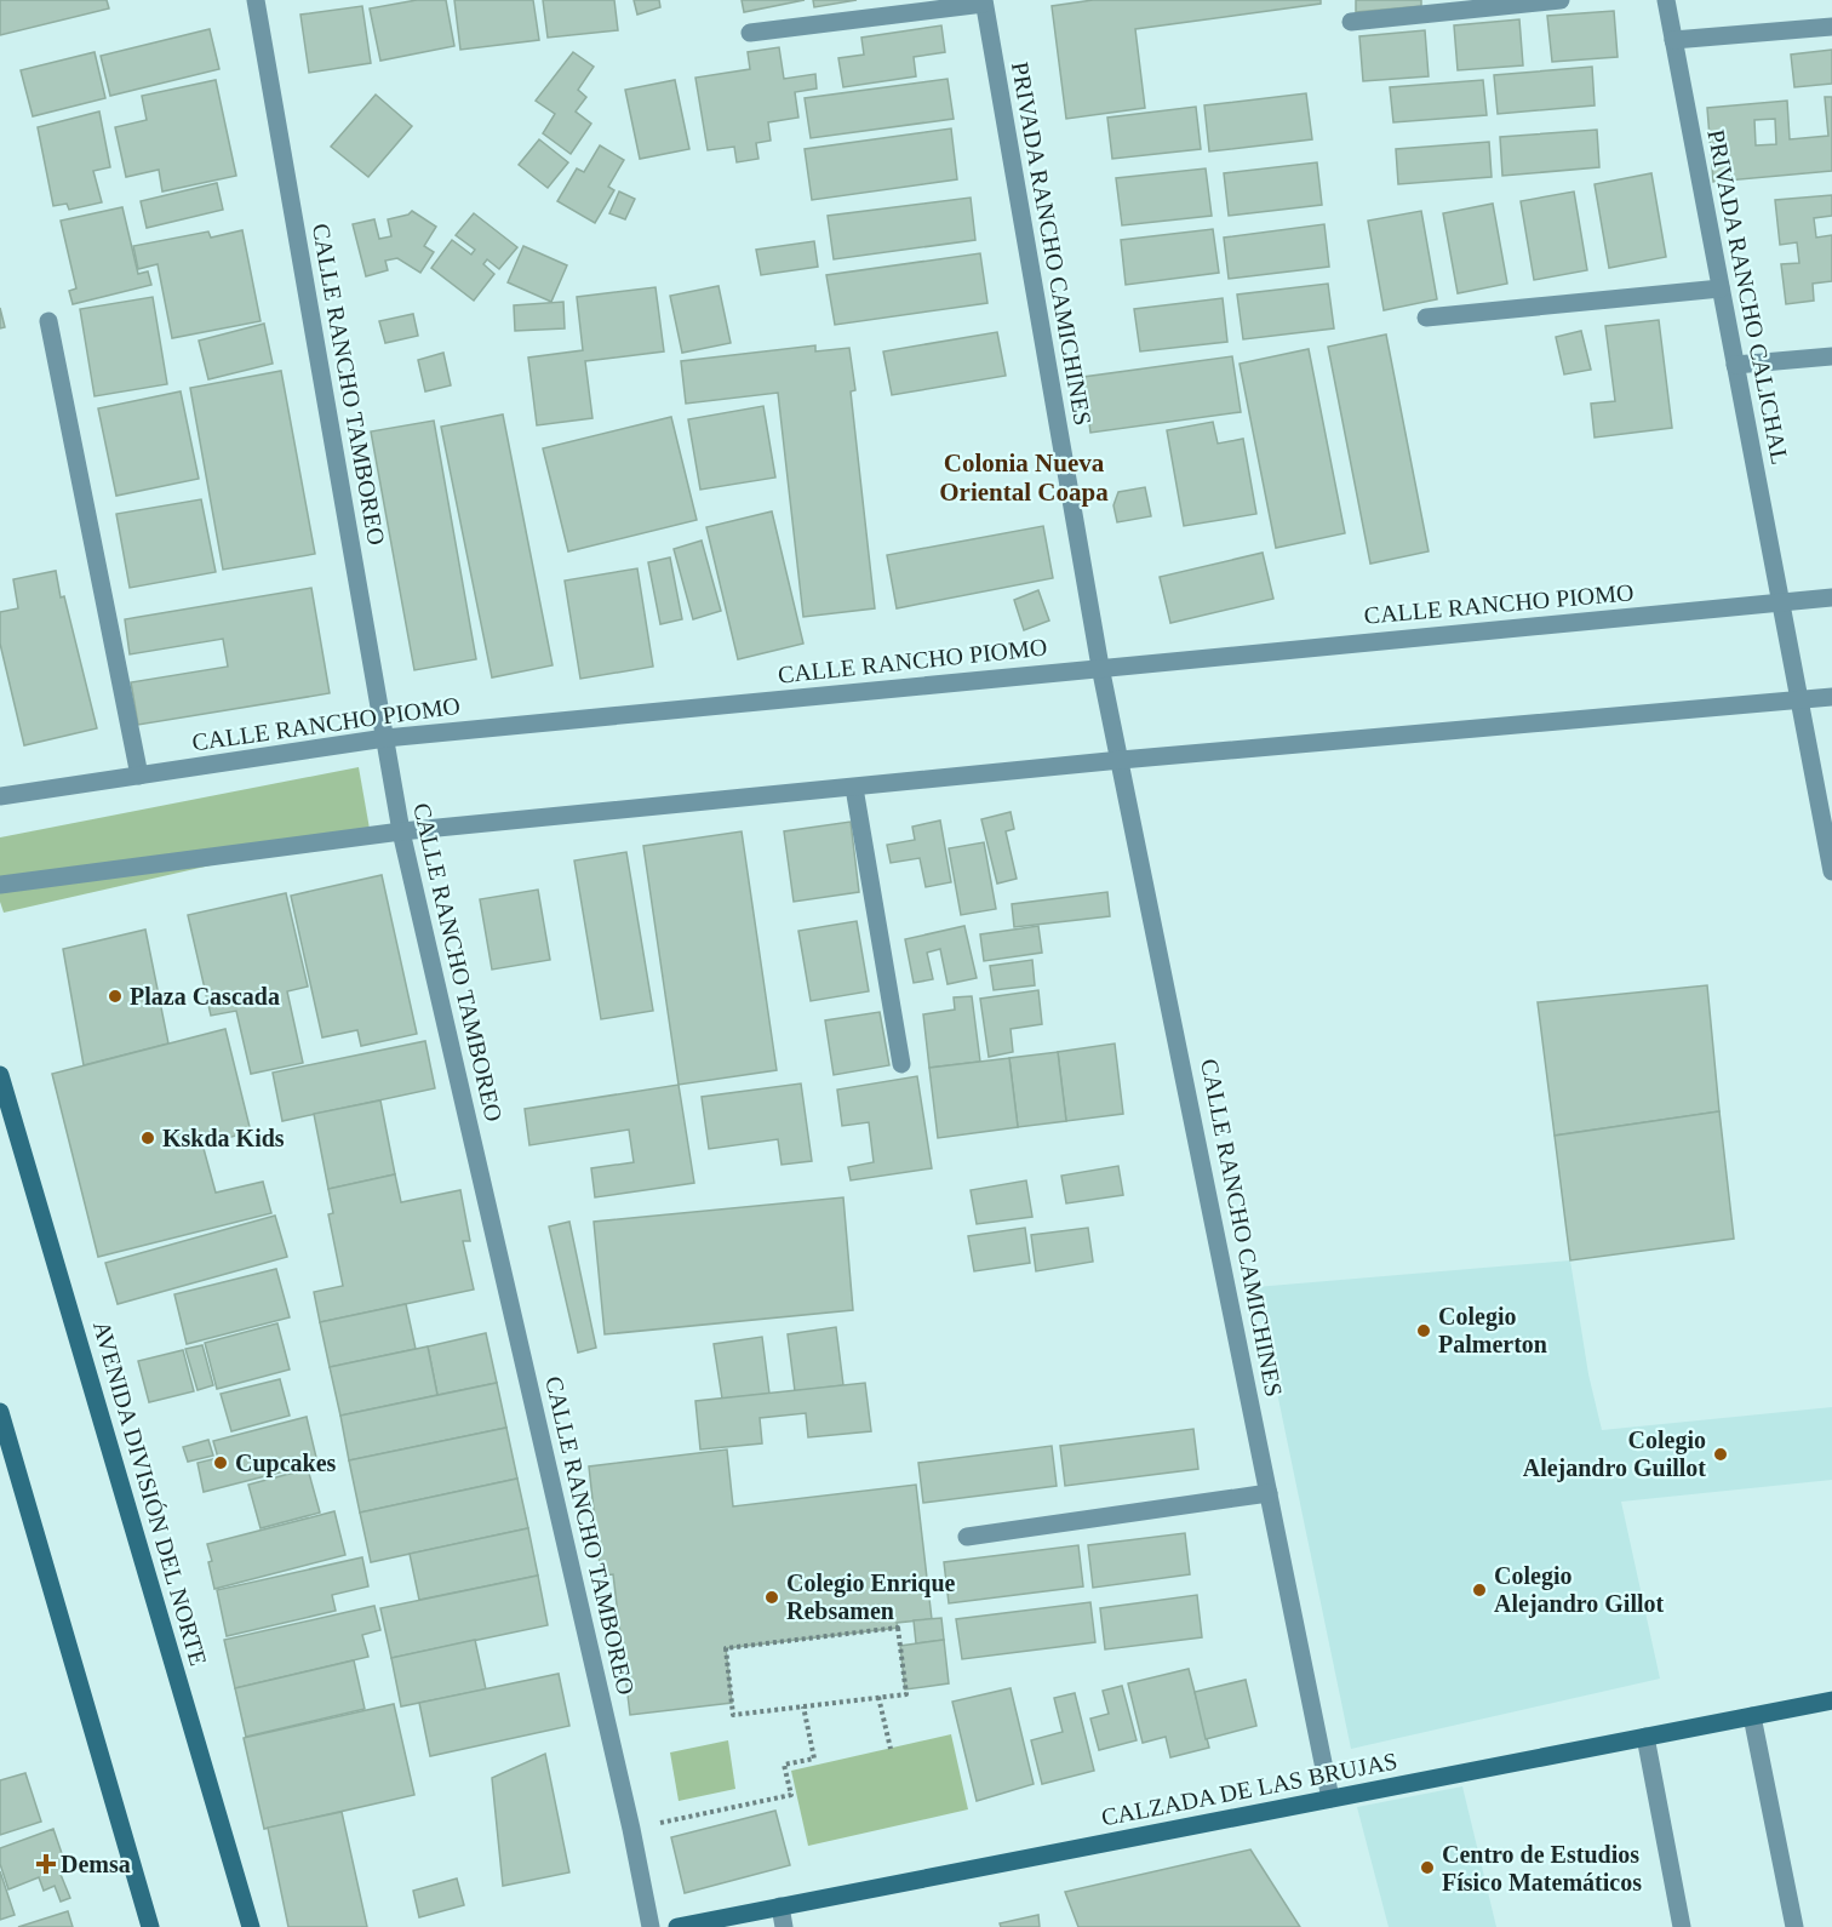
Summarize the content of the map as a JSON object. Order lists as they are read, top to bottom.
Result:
{
  "streets": {
    "main road": ["AVENIDA DIVISIÓN DEL NORTE", "CALZADA DE LAS BRUJAS"],
    "street": [
      "PRIVADA RANCHO CAMICHINES",
      "PRIVADA RANCHO CALICHAL",
      "CALLE RANCHO TAMBOREO",
      "CALLE RANCHO PIOMO",
      "CALLE RANCHO CAMICHINES"
    ]
  },
  "crossings": [
    ["PRIVADA RANCHO CAMICHINES", "CALLE RANCHO PIOMO"],
    ["PRIVADA RANCHO CAMICHINES", "CALLE RANCHO CAMICHINES"],
    ["PRIVADA RANCHO CALICHAL", "CALLE RANCHO PIOMO"],
    ["CALLE RANCHO TAMBOREO", "CALLE RANCHO PIOMO"],
    ["CALLE RANCHO PIOMO", "CALLE RANCHO CAMICHINES"],
    ["CALLE RANCHO CAMICHINES", "CALZADA DE LAS BRUJAS"]
  ],
  "districts": ["Colonia Nueva Oriental Coapa"],
  "places": {
    "other": [
      "Plaza Cascada",
      "Kskda Kids",
      "Colegio Palmerton",
      "Colegio Alejandro Guillot",
      "Cupcakes",
      "Colegio Alejandro Gillot",
      "Colegio Enrique Rebsamen",
      "Centro de Estudios Físico Matemáticos"
    ],
    "health": ["Demsa"]
  }
}
